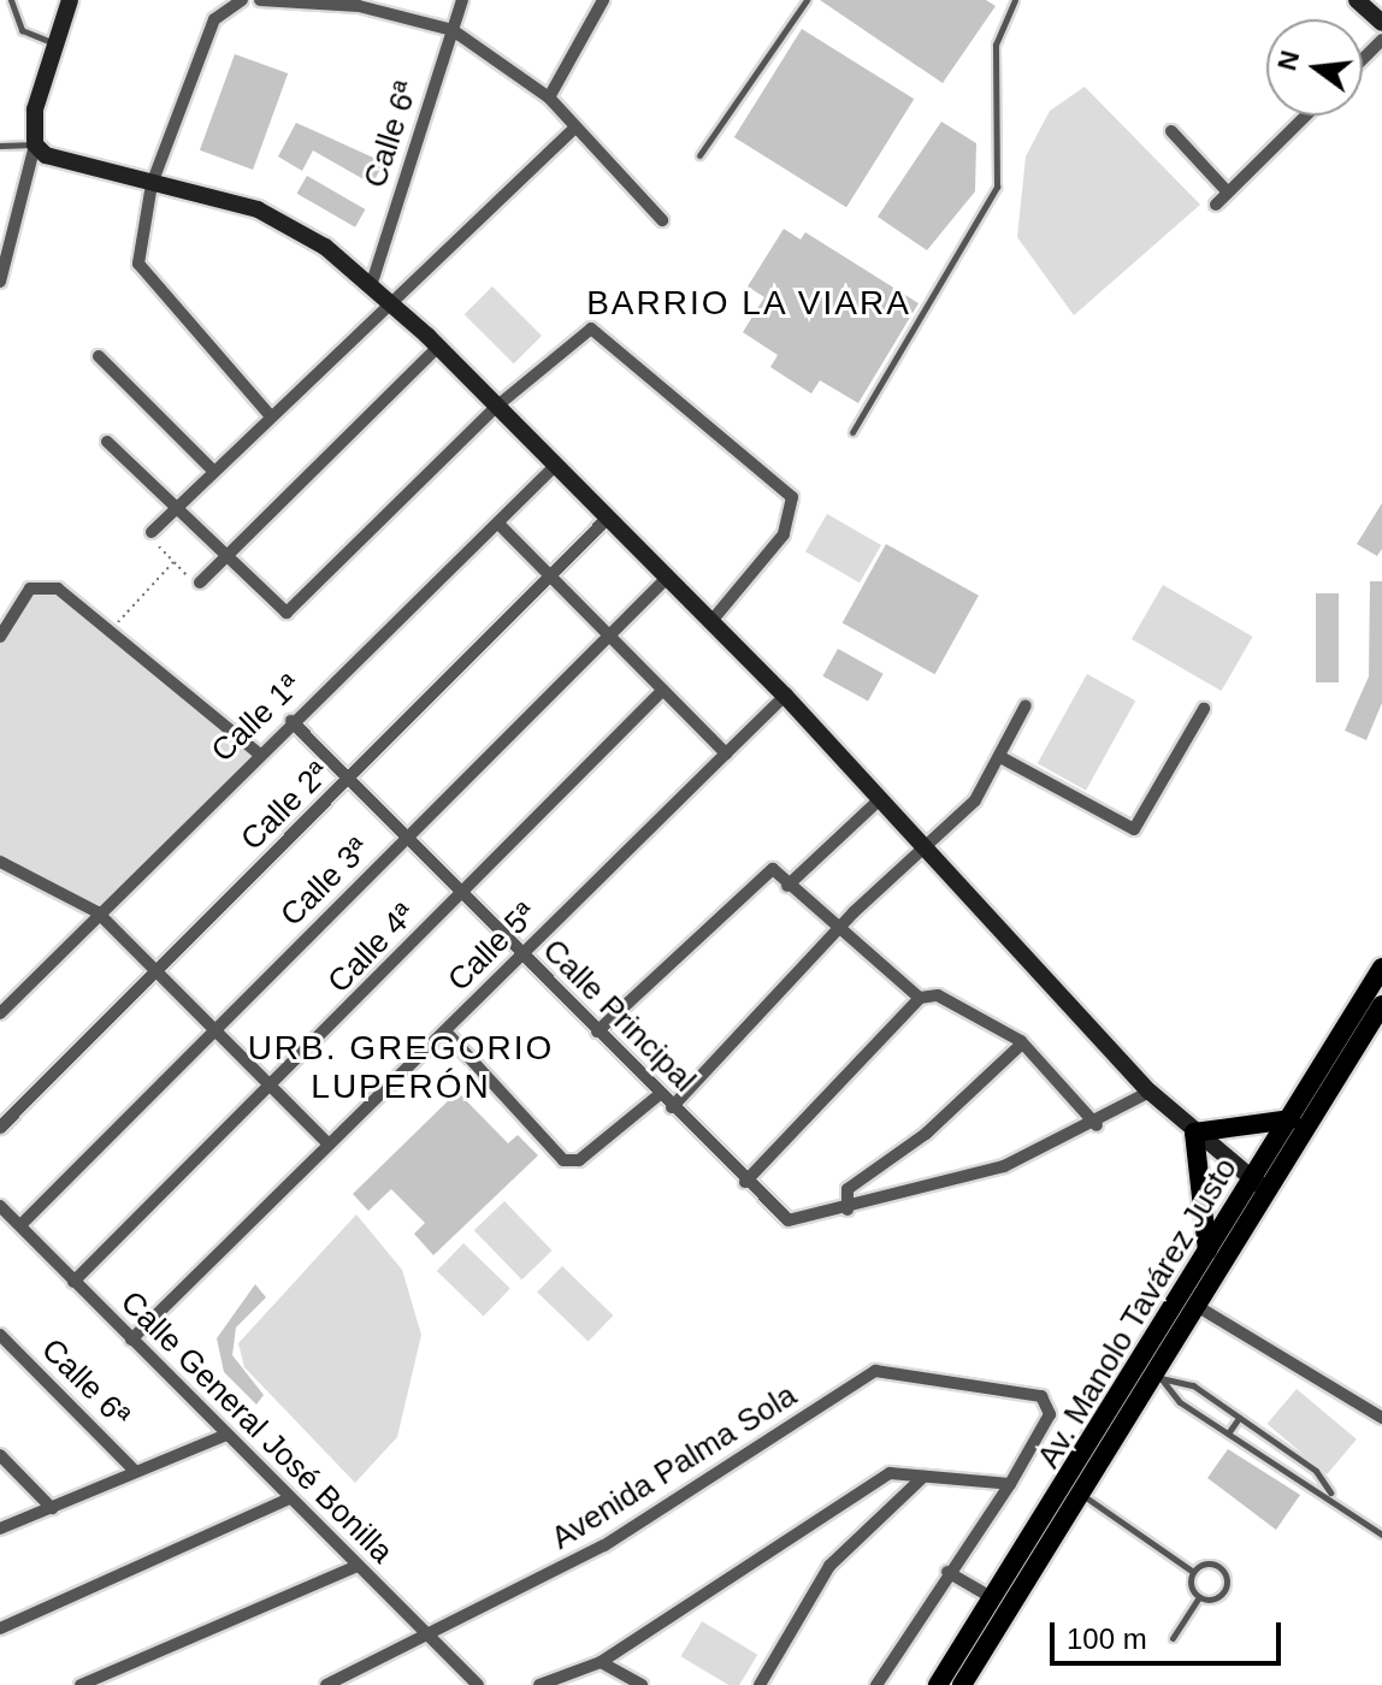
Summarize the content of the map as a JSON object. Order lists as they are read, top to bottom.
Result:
{
  "streets": {
    "main road": ["Av. Manolo Tavárez Justo"],
    "street": [
      "Calle 6ª",
      "Calle 1ª",
      "Calle 2ª",
      "Calle 3ª",
      "Calle 5ª",
      "Calle 4ª",
      "Calle Principal",
      "Calle General José Bonilla",
      "Avenida Palma Sola"
    ]
  },
  "crossings": [
    ["Calle 1ª", "Calle Principal"],
    ["Calle 2ª", "Calle Principal"],
    ["Calle 3ª", "Calle Principal"],
    ["Calle 3ª", "Calle General José Bonilla"],
    ["Calle 5ª", "Calle Principal"],
    ["Calle 5ª", "Calle General José Bonilla"],
    ["Calle 4ª", "Calle Principal"],
    ["Calle 4ª", "Calle General José Bonilla"],
    ["Calle General José Bonilla", "Avenida Palma Sola"]
  ],
  "districts": ["BARRIO LA VIARA", "URB. GREGORIO LUPERÓN"],
  "scale_bar": "100 m",
  "north": "left"
}
